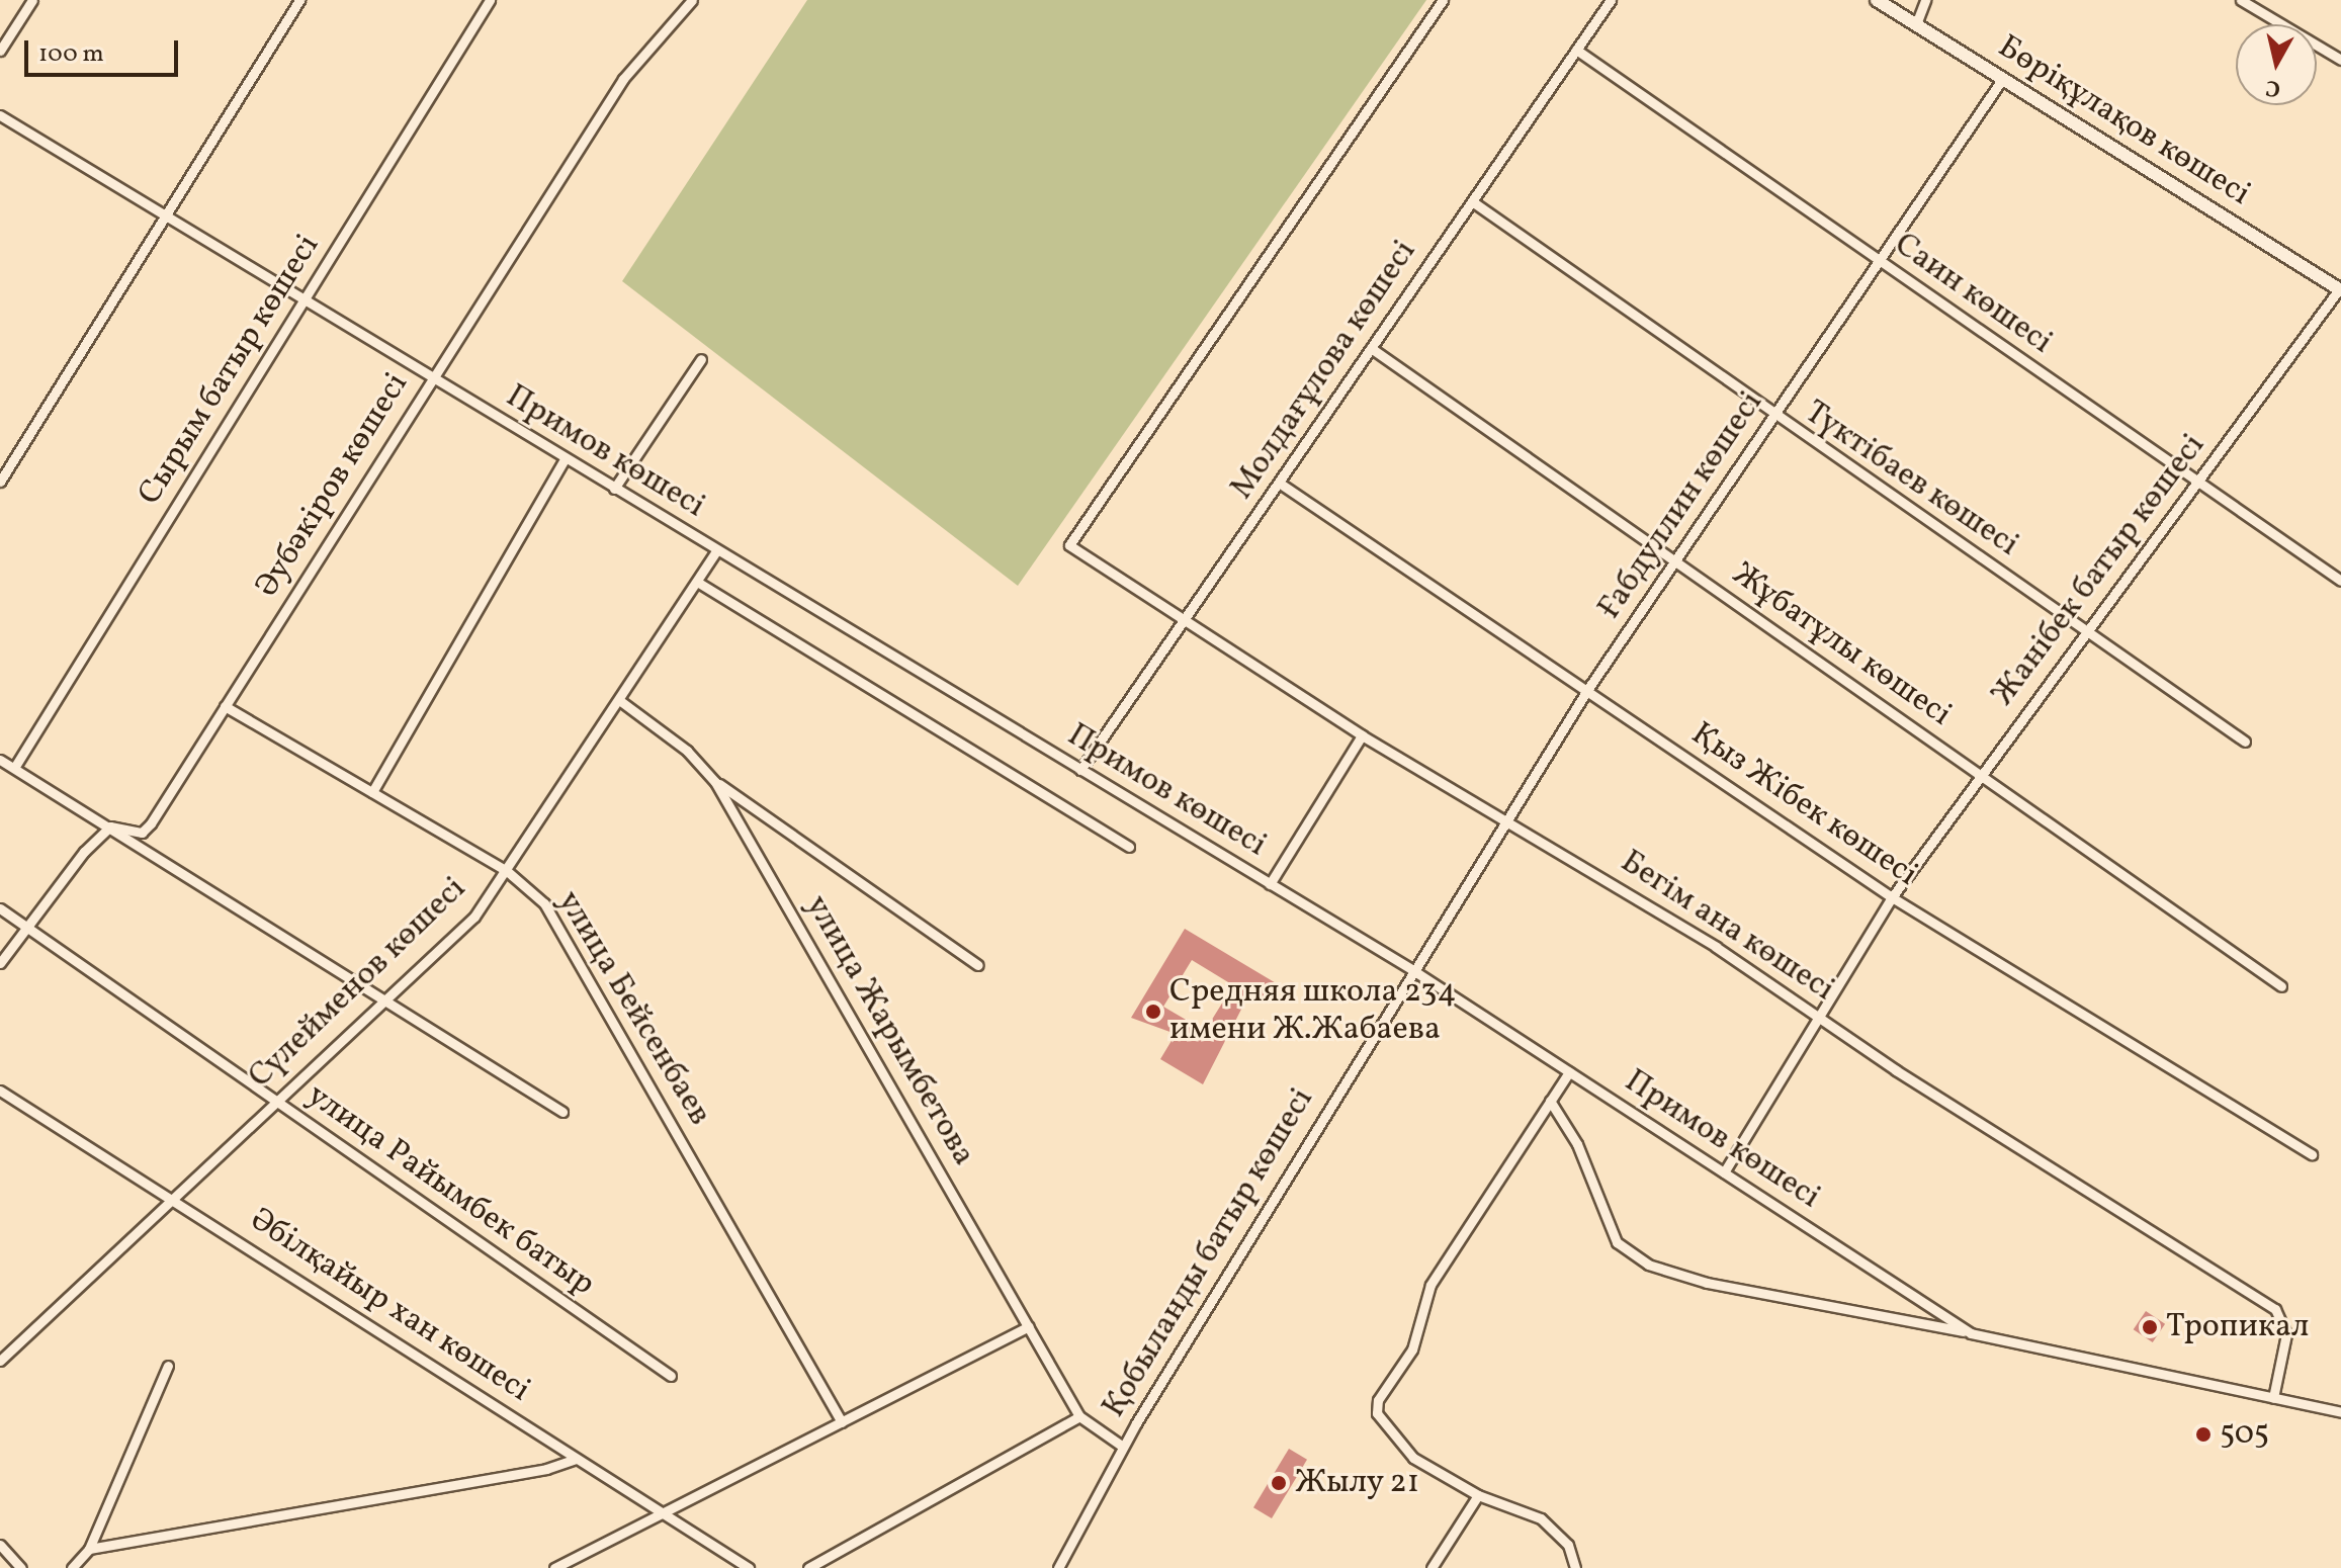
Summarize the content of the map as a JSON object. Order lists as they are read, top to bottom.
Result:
{
  "streets": {
    "street": [
      "Бөріқұлақов көшесі",
      "Саин көшесі",
      "Сырым батыр көшесі",
      "Молдағұлова көшесі",
      "Примов көшесі",
      "Түктібаев көшесі",
      "Әубәкіров көшесі",
      "Ғабдуллин көшесі",
      "Жанібек батыр көшесі",
      "Жұбатұлы көшесі",
      "Қыз Жібек көшесі",
      "Бегім ана көшесі",
      "Сүлейменов көшесі",
      "улица Бейсенбаев",
      "улица Жарымбетова",
      "улица Райымбек батыр",
      "Қобыланды батыр көшесі",
      "Әбілқайыр хан көшесі"
    ]
  },
  "crossings": [
    ["Бөріқұлақов көшесі", "Ғабдуллин көшесі"],
    ["Бөріқұлақов көшесі", "Жанібек батыр көшесі"],
    ["Саин көшесі", "Молдағұлова көшесі"],
    ["Саин көшесі", "Ғабдуллин көшесі"],
    ["Саин көшесі", "Жанібек батыр көшесі"],
    ["Сырым батыр көшесі", "Примов көшесі"],
    ["Молдағұлова көшесі", "Примов көшесі"],
    ["Молдағұлова көшесі", "Түктібаев көшесі"],
    ["Молдағұлова көшесі", "Жұбатұлы көшесі"],
    ["Молдағұлова көшесі", "Қыз Жібек көшесі"],
    ["Молдағұлова көшесі", "Бегім ана көшесі"],
    ["Примов көшесі", "Әубәкіров көшесі"],
    ["Примов көшесі", "Ғабдуллин көшесі"],
    ["Примов көшесі", "Жанібек батыр көшесі"],
    ["Примов көшесі", "Бегім ана көшесі"],
    ["Примов көшесі", "Сүлейменов көшесі"],
    ["Примов көшесі", "Қобыланды батыр көшесі"],
    ["Түктібаев көшесі", "Ғабдуллин көшесі"],
    ["Түктібаев көшесі", "Жанібек батыр көшесі"],
    ["Әубәкіров көшесі", "улица Бейсенбаев"],
    ["Ғабдуллин көшесі", "Жұбатұлы көшесі"],
    ["Ғабдуллин көшесі", "Қыз Жібек көшесі"],
    ["Ғабдуллин көшесі", "Бегім ана көшесі"],
    ["Ғабдуллин көшесі", "Қобыланды батыр көшесі"],
    ["Жанібек батыр көшесі", "Жұбатұлы көшесі"],
    ["Жанібек батыр көшесі", "Қыз Жібек көшесі"],
    ["Жанібек батыр көшесі", "Бегім ана көшесі"],
    ["Сүлейменов көшесі", "улица Бейсенбаев"],
    ["Сүлейменов көшесі", "улица Жарымбетова"],
    ["Сүлейменов көшесі", "улица Райымбек батыр"],
    ["Сүлейменов көшесі", "Әбілқайыр хан көшесі"]
  ],
  "places": [
    "Средняя школа 234 имени Ж.Жабаева",
    "Тропикал",
    "505",
    "Жылу 21"
  ],
  "scale_bar": "100 m",
  "north": "bottom"
}
